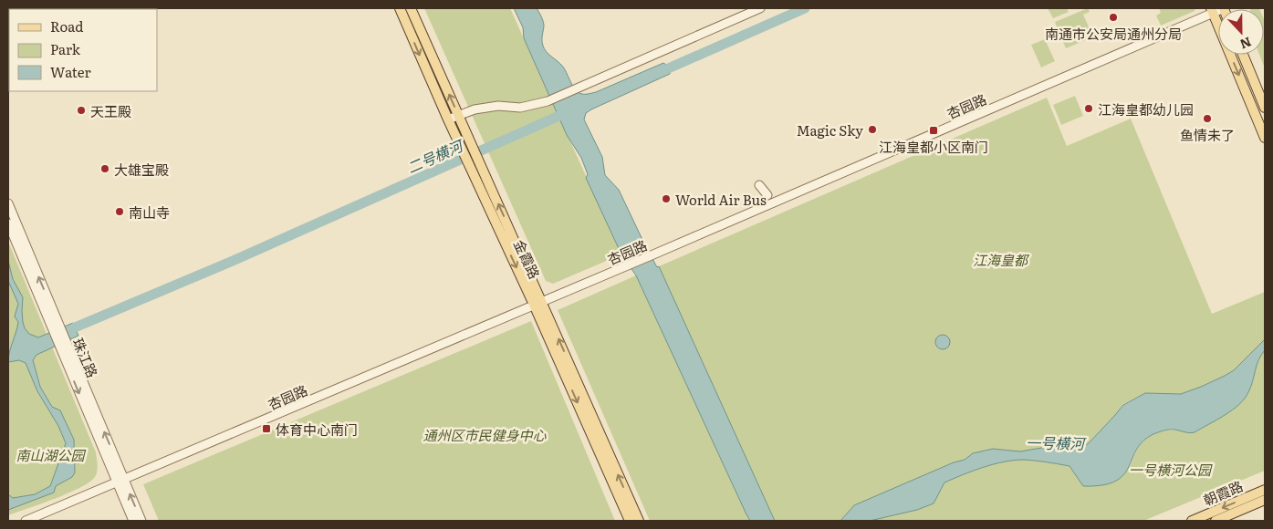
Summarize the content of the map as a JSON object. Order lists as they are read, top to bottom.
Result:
{
  "streets": {
    "main road": ["金霞路", "朝霞路"],
    "street": ["杏园路", "珠江路"]
  },
  "crossings": [
    ["杏园路", "金霞路"],
    ["杏园路", "珠江路"]
  ],
  "water": ["二号横河", "一号横河"],
  "parks": [
    "江海皇都",
    "通州区市民健身中心",
    "南山湖公园",
    "一号横河公园"
  ],
  "places": {
    "other": [
      "南通市公安局通州分局",
      "江海皇都幼儿园",
      "天王殿",
      "鱼情未了",
      "Magic Sky",
      "大雄宝殿",
      "World Air Bus",
      "南山寺"
    ],
    "transit": ["江海皇都小区南门", "体育中心南门"]
  },
  "legend": ["Road", "Park", "Water"],
  "north": "bottom"
}
